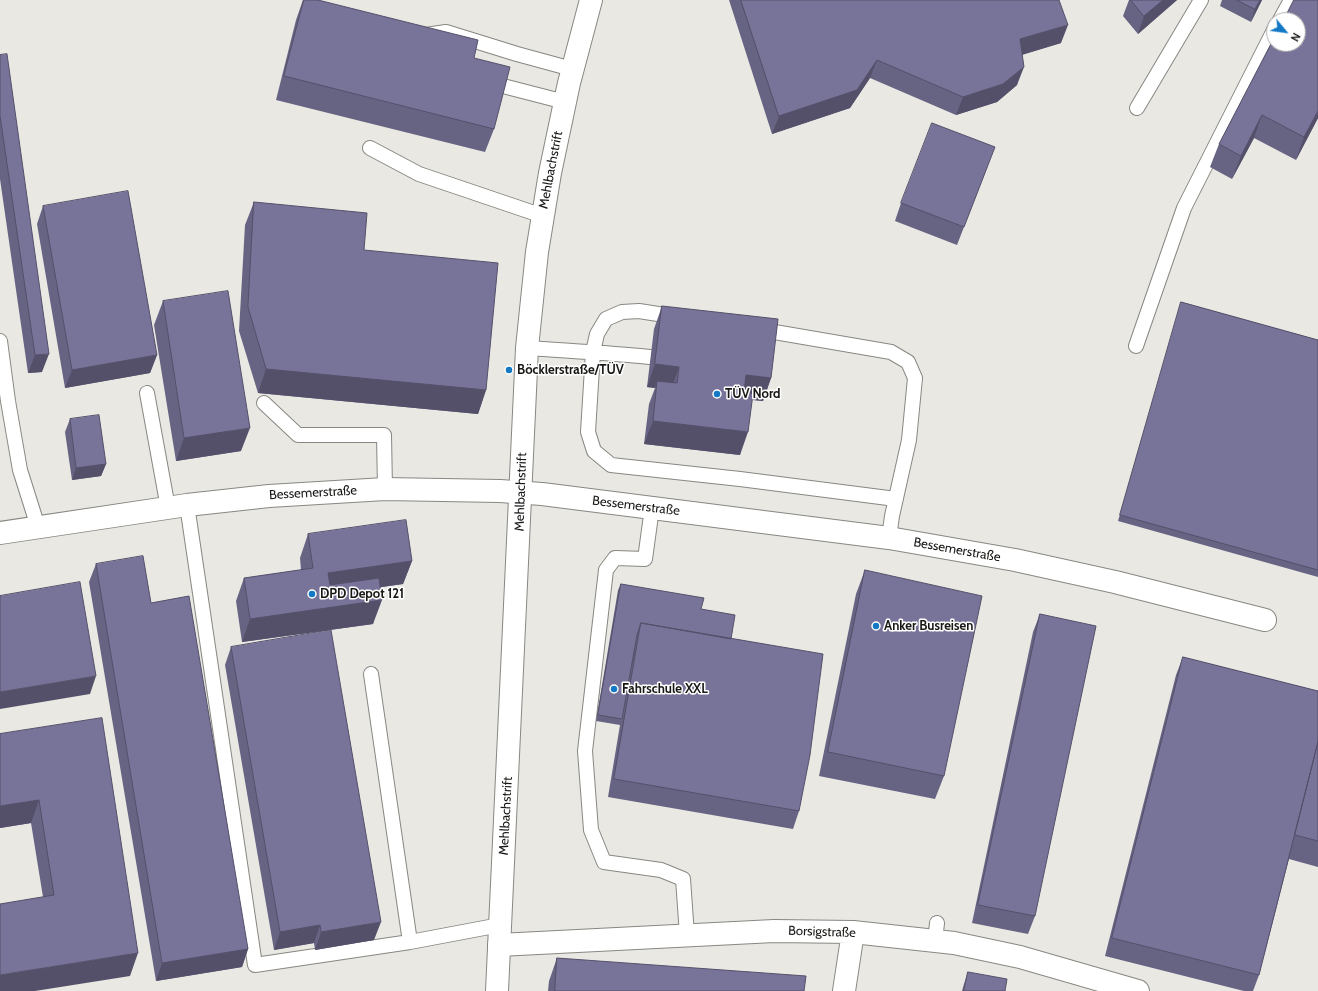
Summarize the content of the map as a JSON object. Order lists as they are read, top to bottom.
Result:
{
  "streets": {
    "street": ["Mehlbachstrift", "Bessemerstraße", "Borsigstraße"]
  },
  "crossings": [
    ["Mehlbachstrift", "Bessemerstraße"],
    ["Mehlbachstrift", "Borsigstraße"]
  ],
  "places": [
    "Böcklerstraße/TÜV",
    "TÜV Nord",
    "DPD Depot 121",
    "Anker Busreisen",
    "Fahrschule XXL"
  ],
  "north": "bottom right"
}
